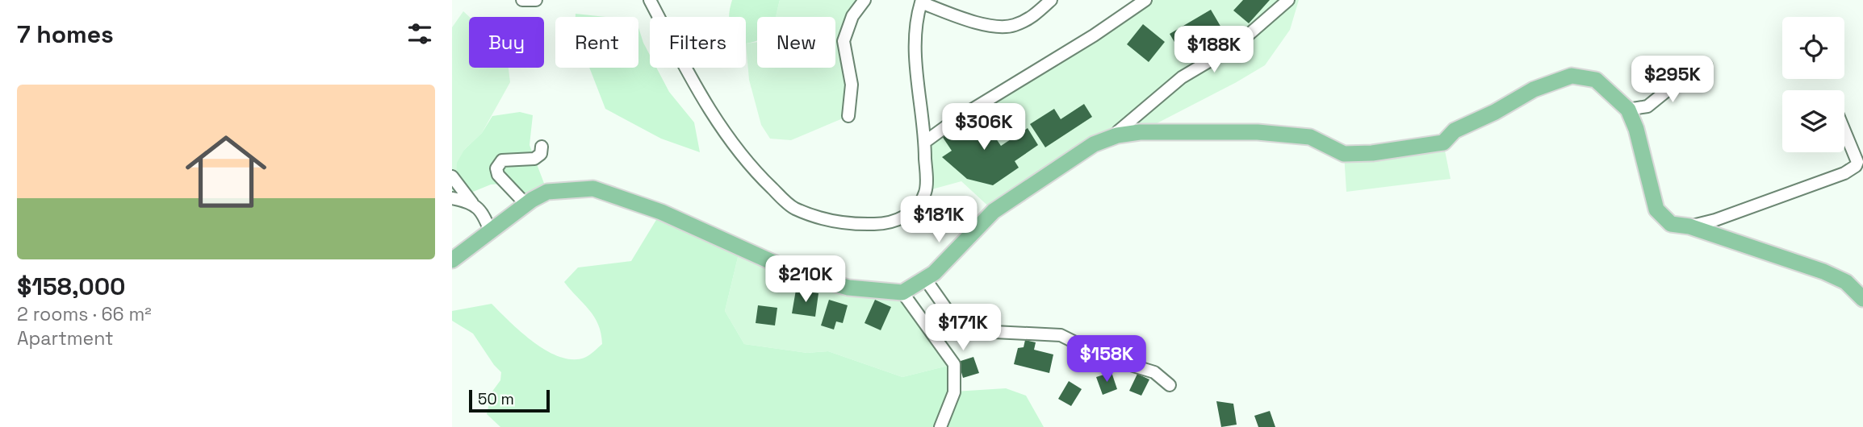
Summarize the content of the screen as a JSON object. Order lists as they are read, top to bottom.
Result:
{
  "scale_bar": "50 m",
  "page": {
    "heading": "7 homes",
    "chip": [
      "Buy",
      "Rent",
      "Filters",
      "New"
    ],
    "price": [
      "$188K",
      "$295K",
      "$306K",
      "$181K",
      "$210K",
      "$171K",
      "$158K"
    ],
    "list": [
      {
        "name": "$158,000",
        "note": "2 rooms · 66 m² · Apartment"
      }
    ],
    "scale": "50 m"
  }
}
